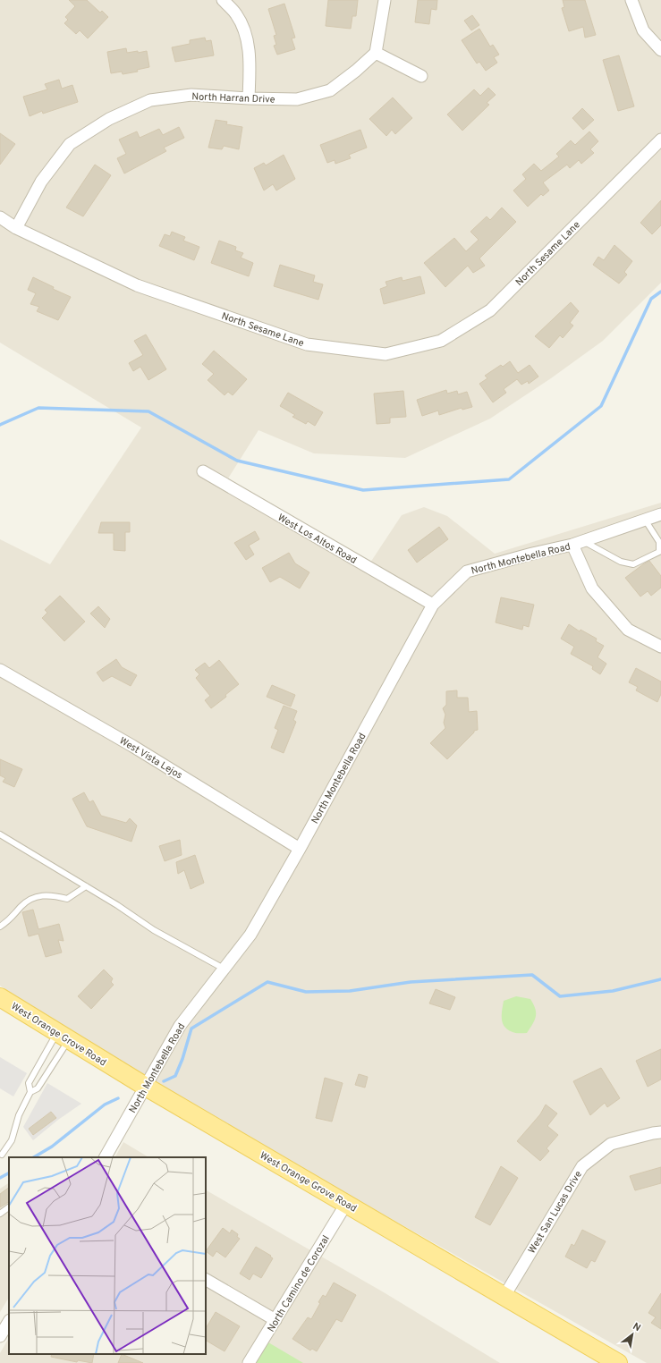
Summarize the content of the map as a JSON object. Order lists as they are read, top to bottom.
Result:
{
  "streets": {
    "main road": ["West Orange Grove Road"],
    "street": [
      "North Harran Drive",
      "North Sesame Lane",
      "West Los Altos Road",
      "North Montebella Road",
      "West Vista Lejos",
      "West San Lucas Drive",
      "North Camino de Corozal"
    ]
  },
  "crossings": [
    ["North Harran Drive", "North Sesame Lane"],
    ["West Los Altos Road", "North Montebella Road"],
    ["North Montebella Road", "West Vista Lejos"],
    ["North Montebella Road", "West Orange Grove Road"],
    ["West Orange Grove Road", "West San Lucas Drive"],
    ["West Orange Grove Road", "North Camino de Corozal"]
  ],
  "north": "top right"
}
